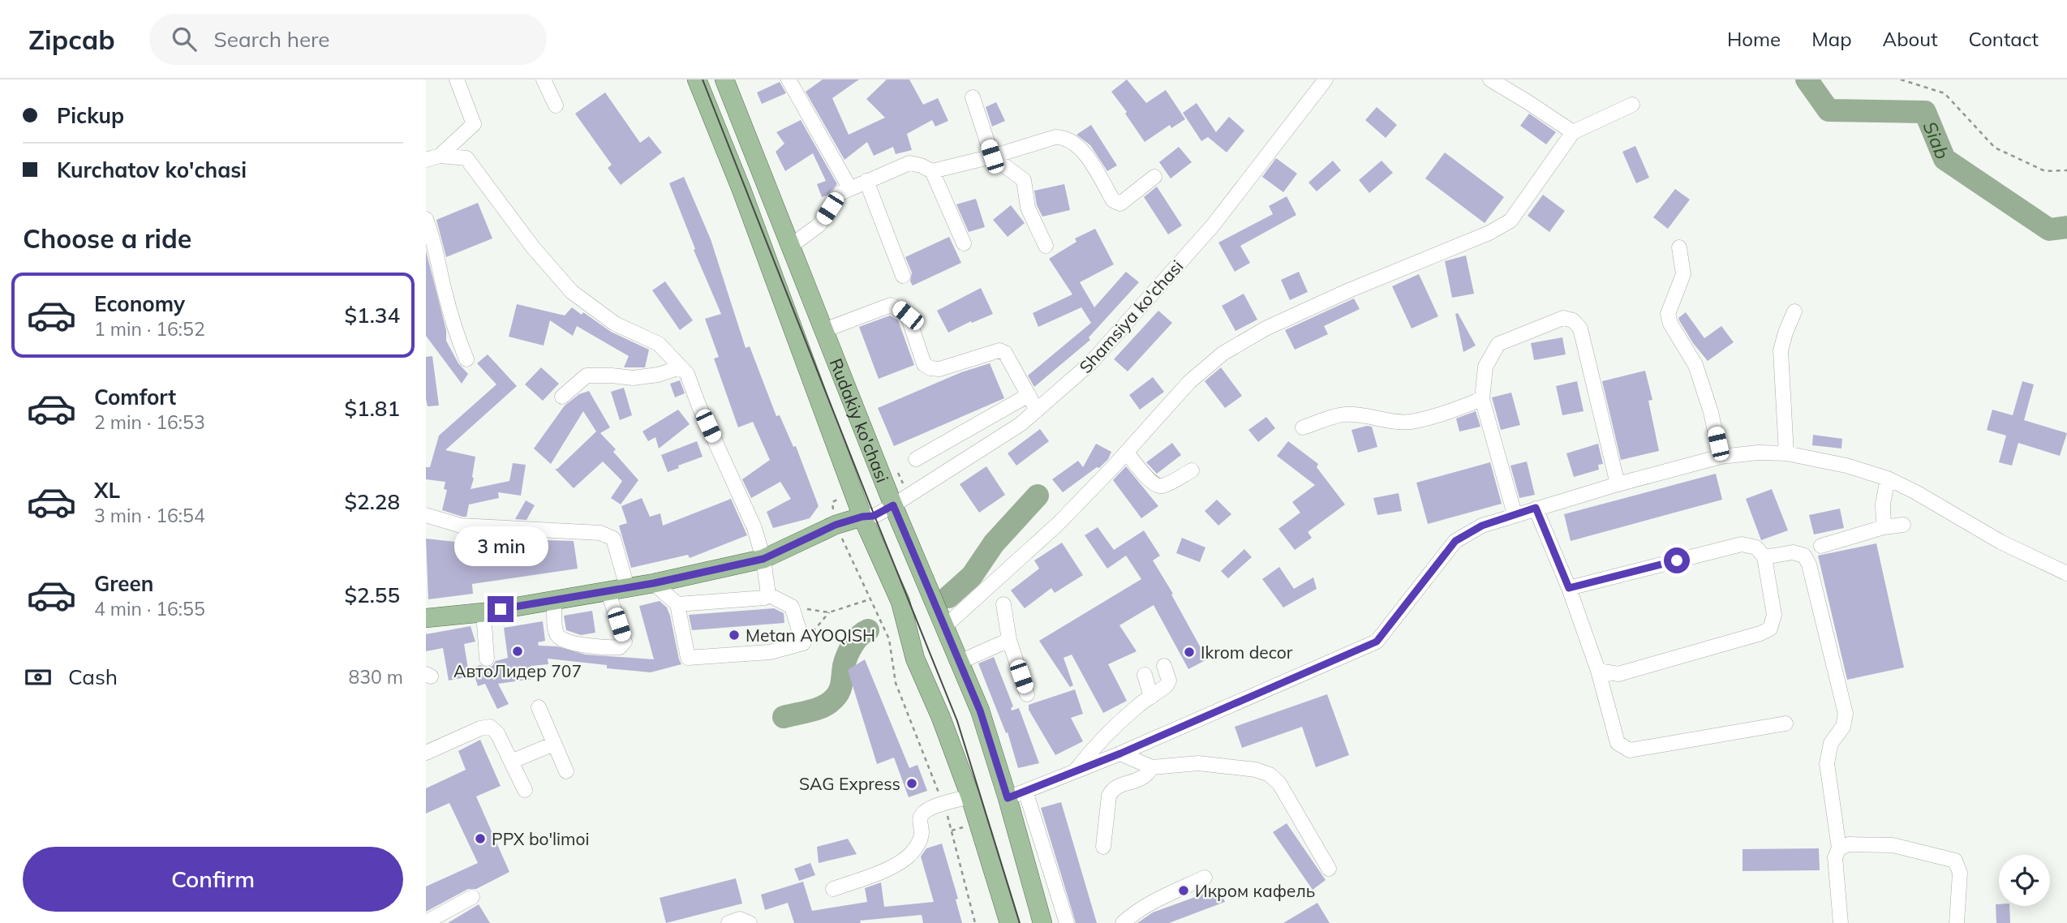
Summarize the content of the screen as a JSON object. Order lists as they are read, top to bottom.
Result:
{
  "streets": {
    "main road": ["Rudakiy ko'chasi"],
    "street": ["Shamsiya ko'chasi"]
  },
  "crossings": [
    ["Shamsiya ko'chasi", "Rudakiy ko'chasi"]
  ],
  "water": ["Siab"],
  "places": [
    "Metan AYOQISH",
    "АвтоЛидер 707",
    "Ikrom decor",
    "SAG Express",
    "PPX bo'limoi",
    "Икром кафель"
  ],
  "page": {
    "header": "Zipcab",
    "search": "Search here",
    "nav": [
      "Home",
      "Map",
      "About",
      "Contact"
    ],
    "banner": ["Pickup", "Kurchatov ko'chasi"],
    "heading": "Choose a ride",
    "list": [
      {
        "name": "Economy",
        "note": "1 min · 16:52",
        "value": "$1.34"
      },
      {
        "name": "Comfort",
        "note": "2 min · 16:53",
        "value": "$1.81"
      },
      {
        "name": "XL",
        "note": "3 min · 16:54",
        "value": "$2.28"
      },
      {
        "name": "Green",
        "note": "4 min · 16:55",
        "value": "$2.55"
      }
    ],
    "bubble": "3 min",
    "pay": ["Cash", "830 m"],
    "buttons": "Confirm"
  }
}
